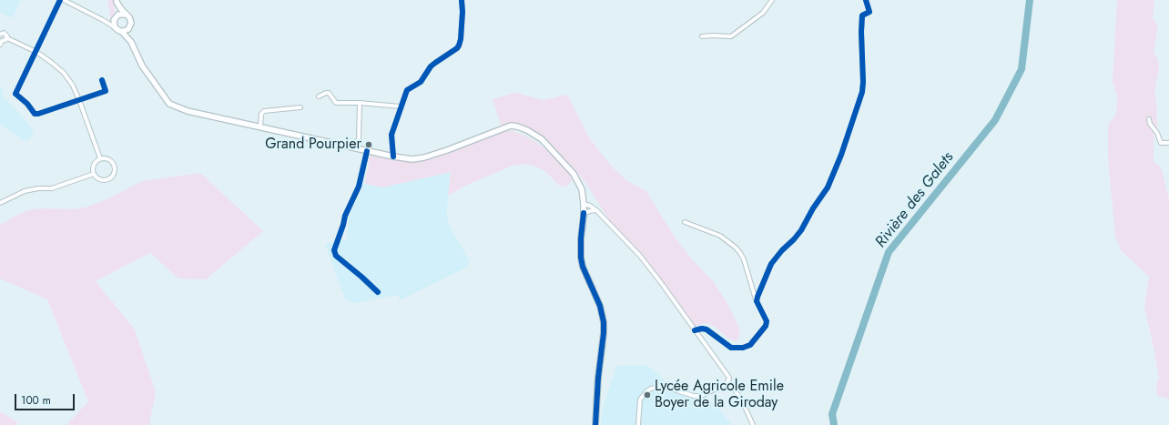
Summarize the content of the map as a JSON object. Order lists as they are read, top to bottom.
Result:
{
  "water": ["Rivière des Galets"],
  "places": ["Grand Pourpier", "Lycée Agricole Emile Boyer de la Giroday"],
  "scale_bar": "100 m"
}
